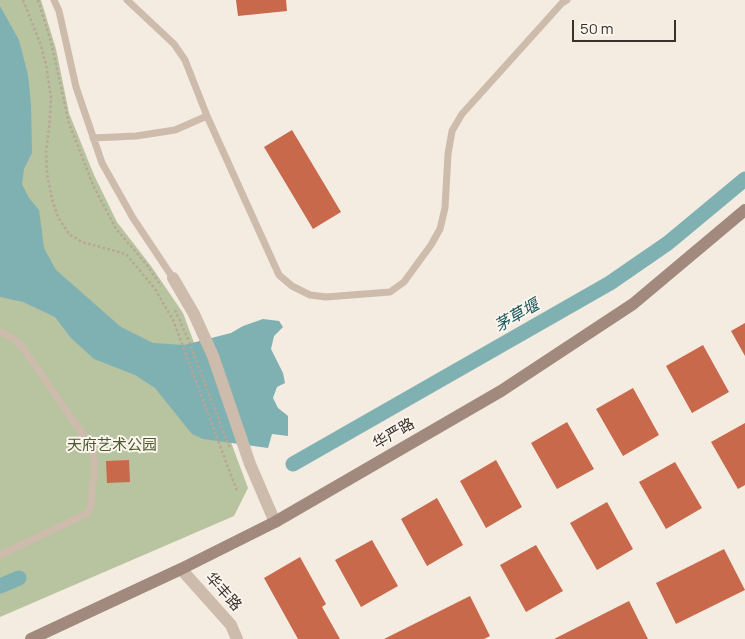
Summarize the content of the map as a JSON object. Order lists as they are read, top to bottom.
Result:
{
  "streets": {
    "street": ["华严路", "华丰路"]
  },
  "crossings": [
    ["华严路", "华丰路"]
  ],
  "water": ["茅草堰"],
  "parks": ["天府艺术公园"],
  "scale_bar": "50 m"
}
